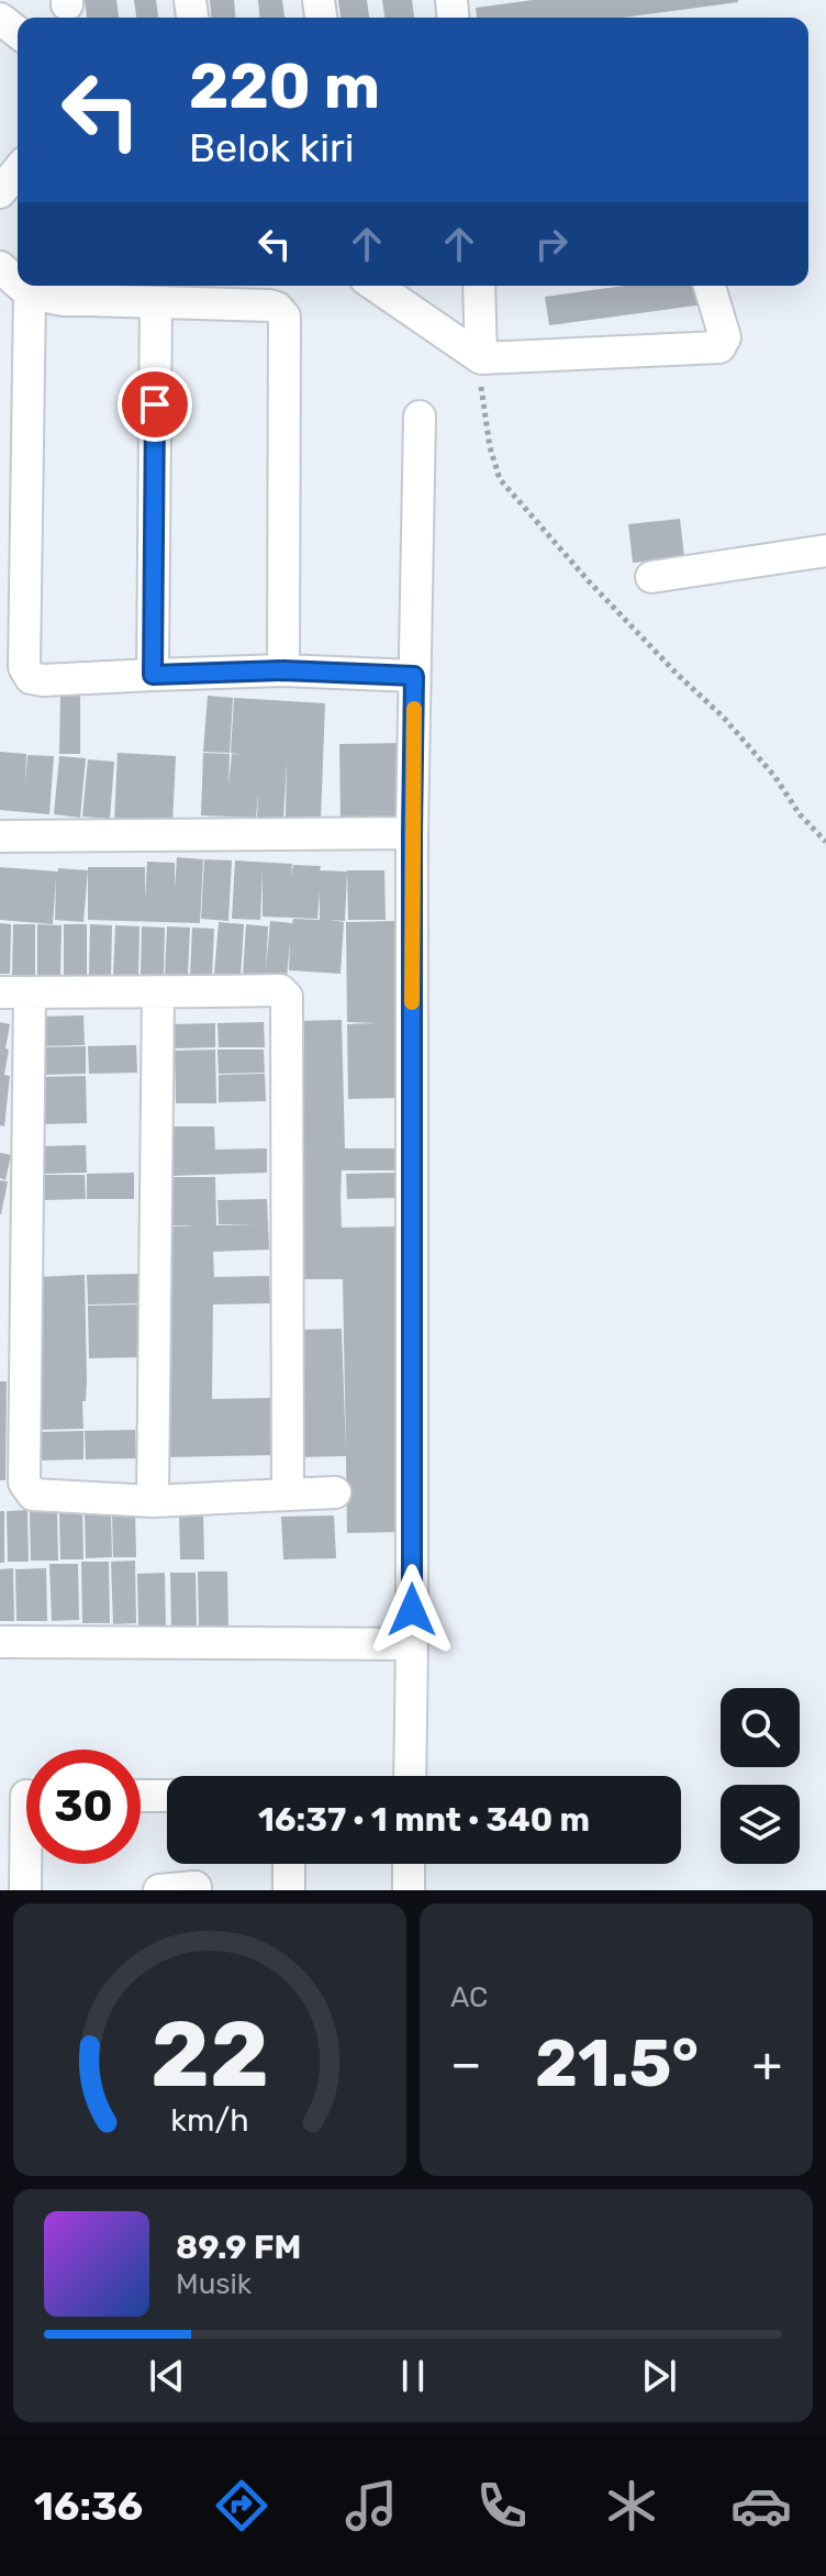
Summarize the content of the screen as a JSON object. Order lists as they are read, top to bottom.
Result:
{
  "page": {
    "turn": ["220 m", "Belok kiri"],
    "limit": "30",
    "trip": "16:37 · 1 mnt · 340 m",
    "tile": "AC",
    "heat": ["−", "21.5°", "+"],
    "song": ["89.9 FM", "Musik"],
    "tabs": "16:36",
    "gauge": ["22", "km/h"]
  }
}
